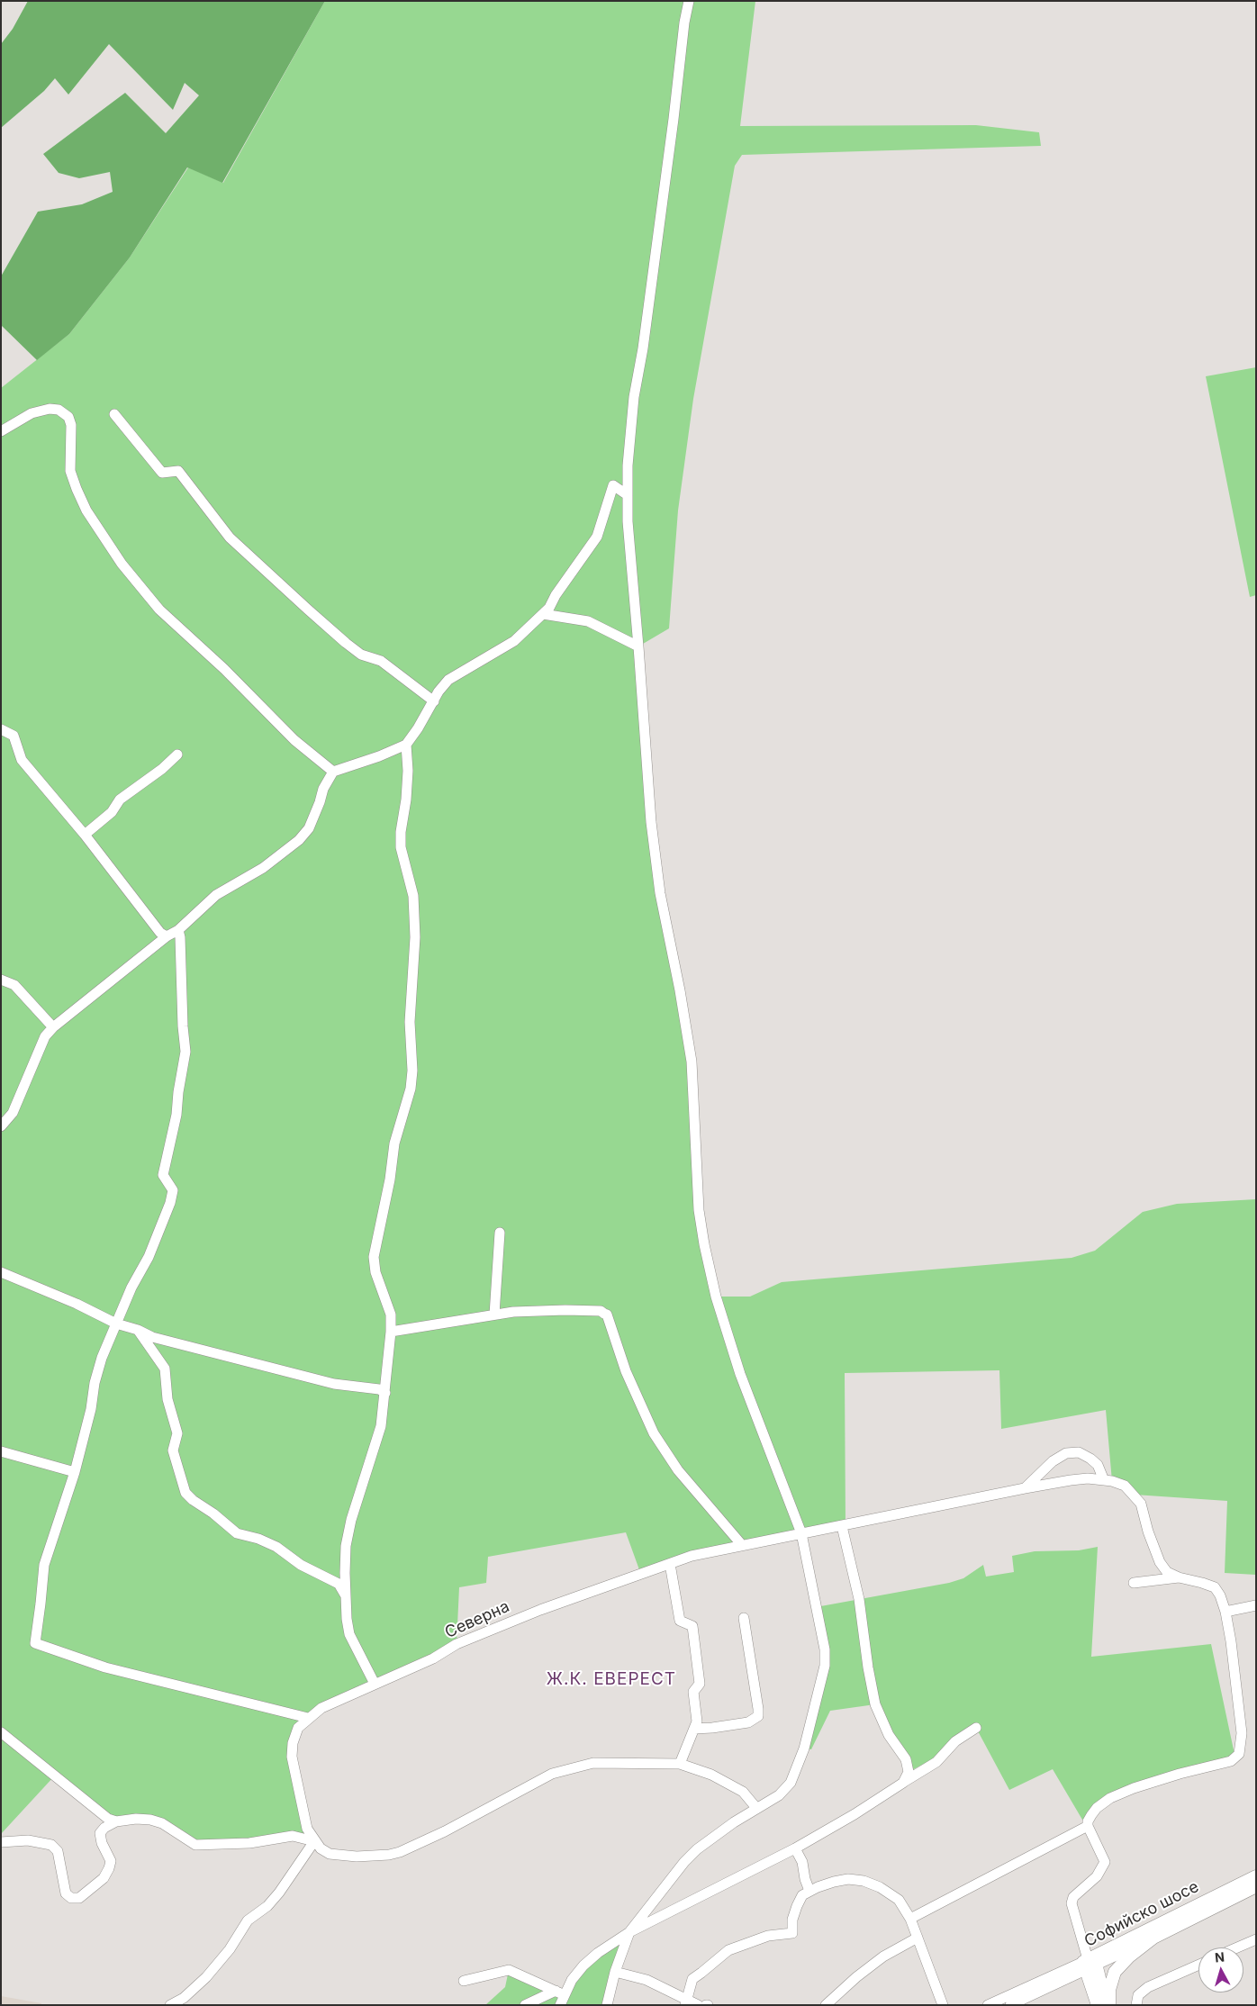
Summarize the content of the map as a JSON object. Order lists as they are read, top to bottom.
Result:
{
  "streets": {
    "main road": ["Софийско шосе"],
    "street": ["Северна"]
  },
  "districts": ["Ж.К. ЕВЕРЕСТ"],
  "north": "top"
}
